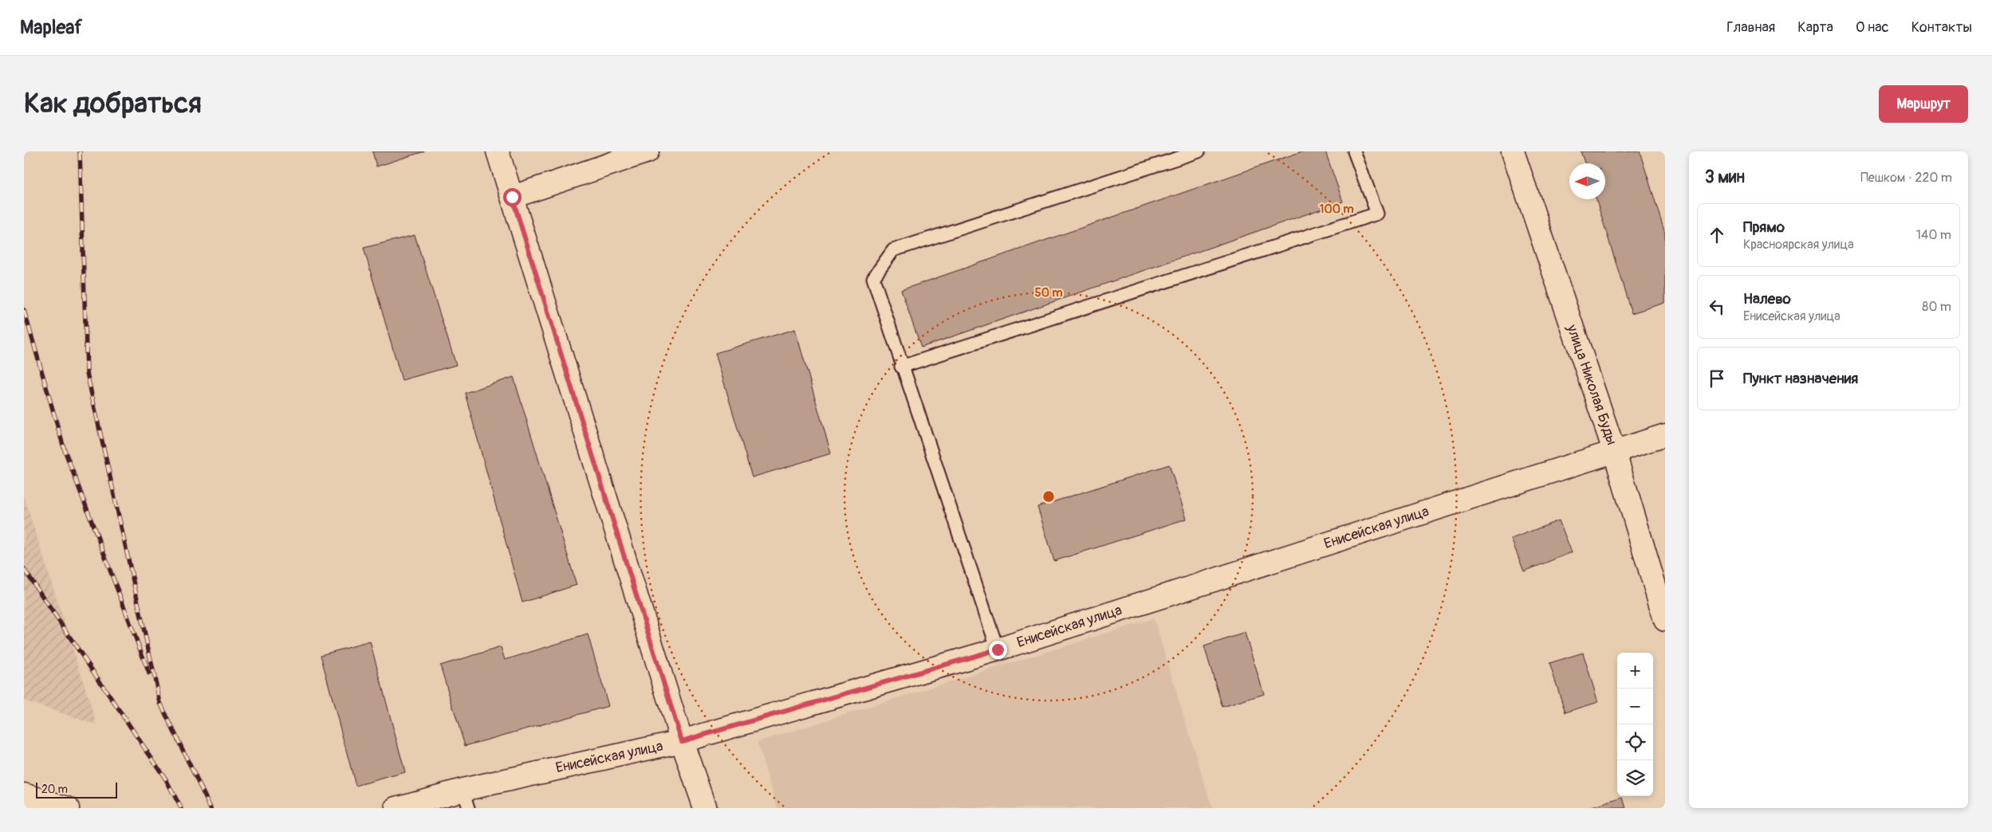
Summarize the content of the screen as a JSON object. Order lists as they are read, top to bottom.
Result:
{
  "streets": {
    "street": ["улица Николая Буды", "Енисейская улица"]
  },
  "crossings": [
    ["улица Николая Буды", "Енисейская улица"]
  ],
  "scale_bar": "20 m",
  "north": "left",
  "page": {
    "header": "Mapleaf",
    "nav": [
      "Главная",
      "Карта",
      "О нас",
      "Контакты"
    ],
    "buttons": "Маршрут",
    "title": "Как добраться",
    "heading": ["3 мин", "Пешком · 220 m"],
    "list": [
      ["Прямо", "Красноярская улица", "140 m"],
      ["Налево", "Енисейская улица", "80 m"],
      "Пункт назначения"
    ],
    "map_buttons": ["+", "−"],
    "scale": "20 m"
  },
  "rings": ["100 m", "50 m"]
}
